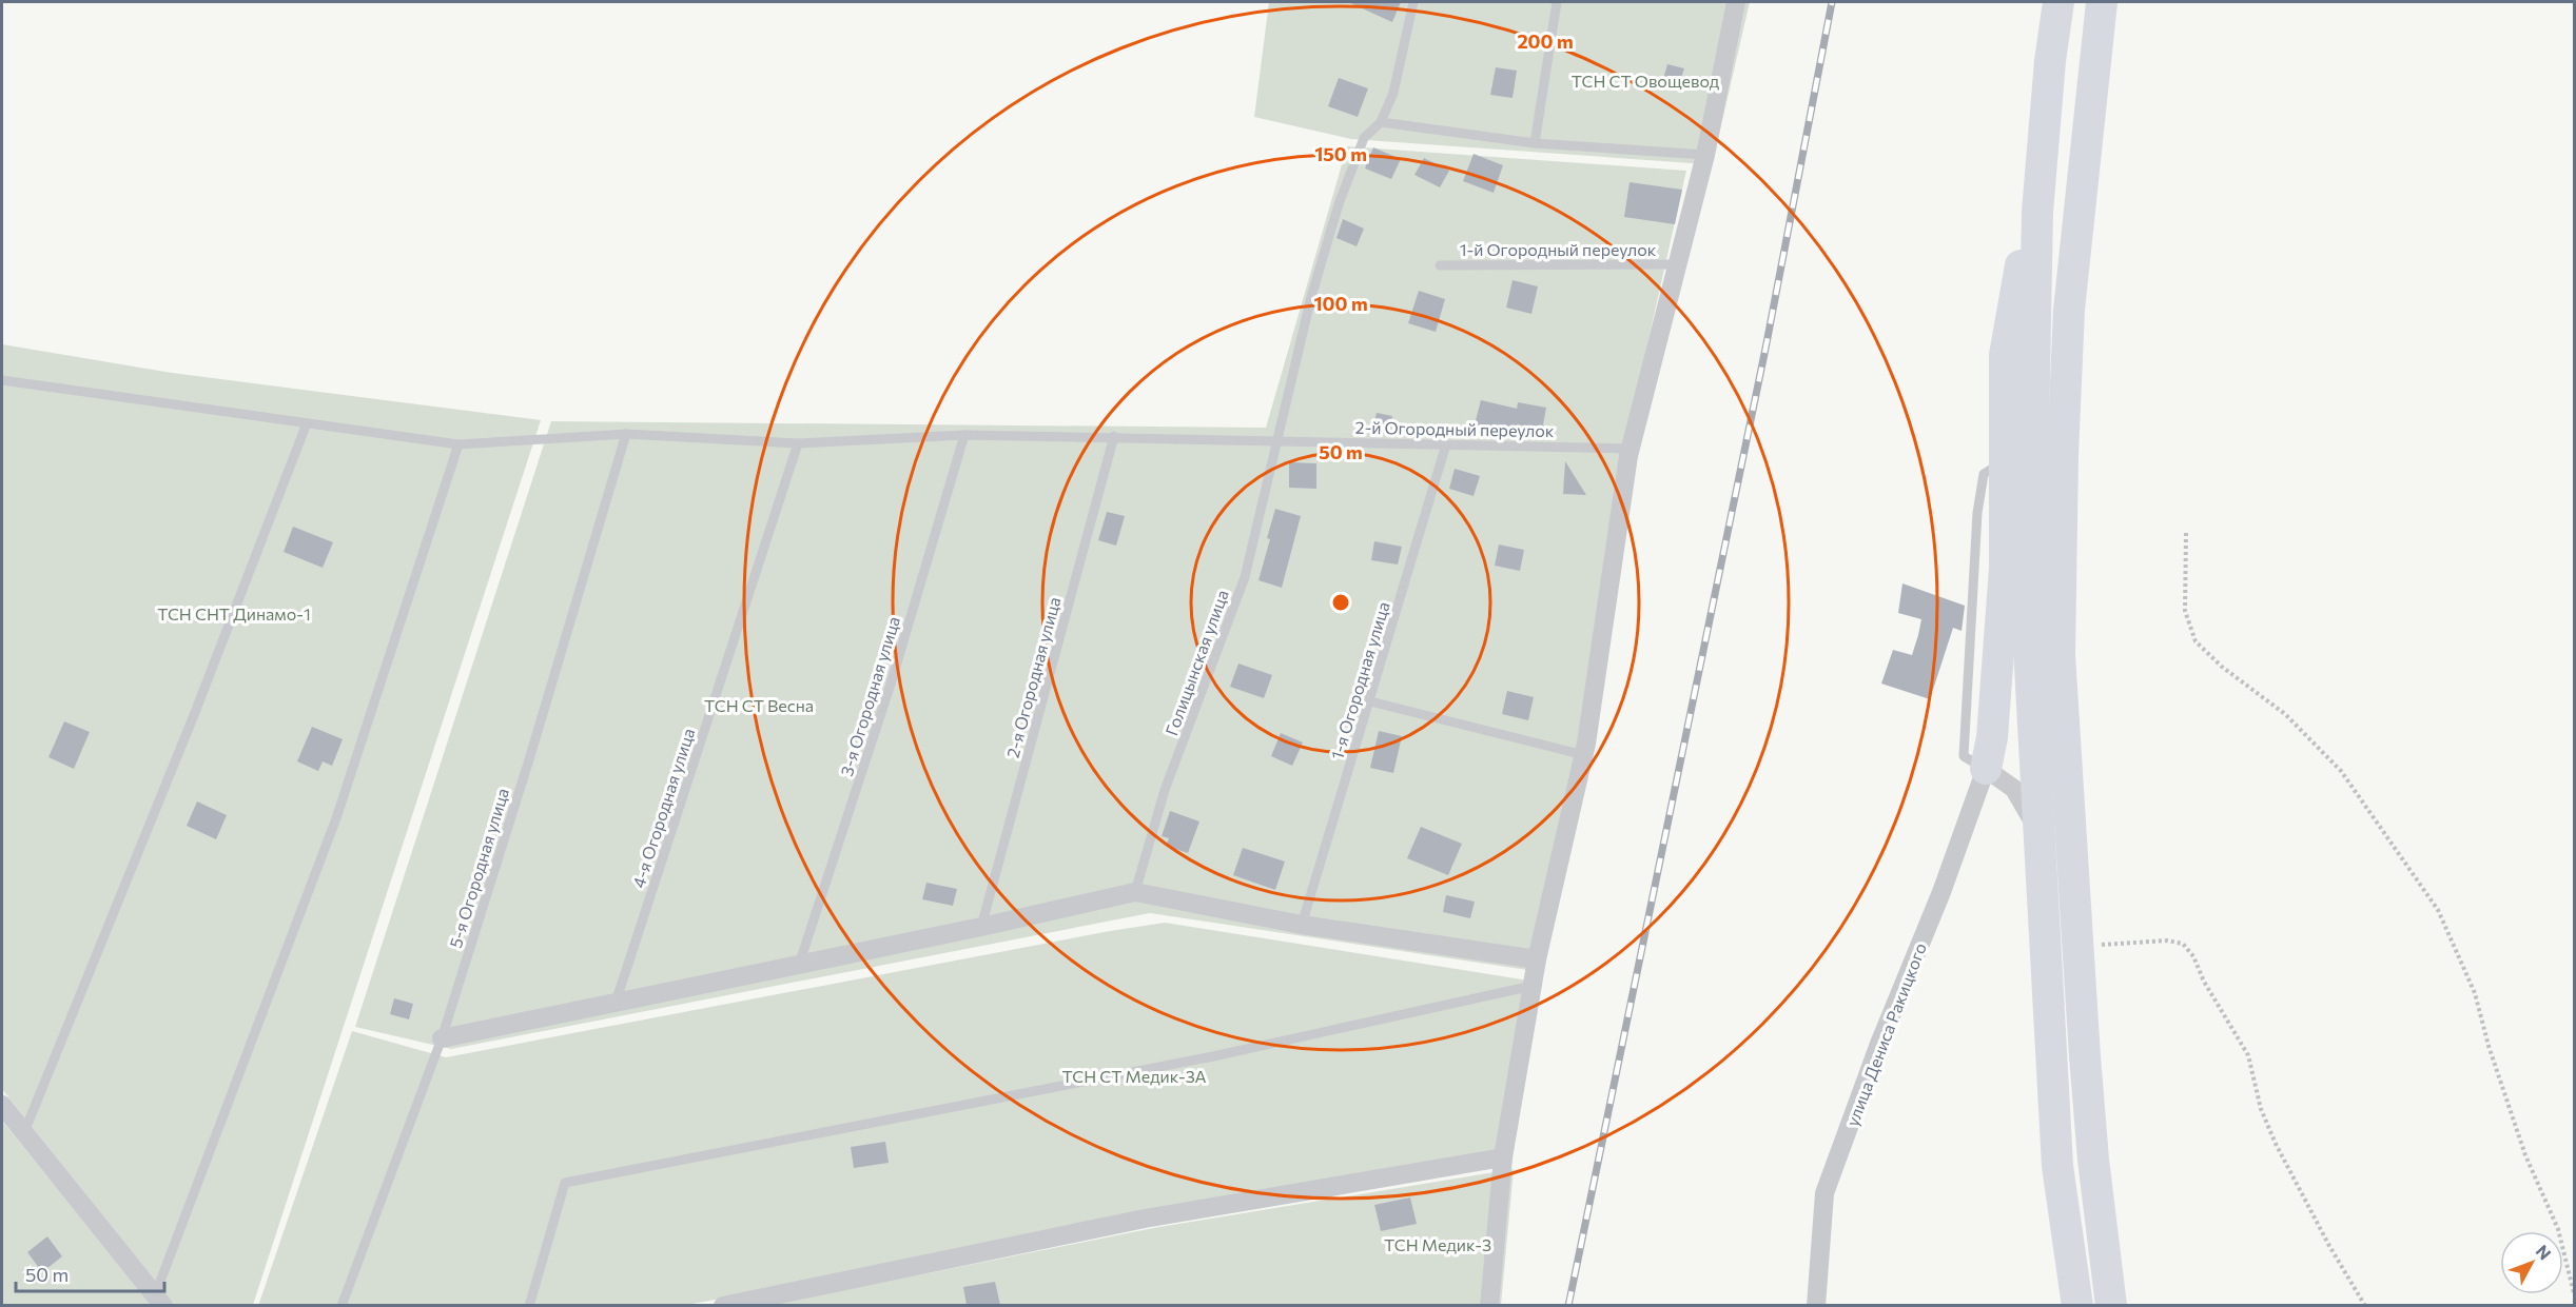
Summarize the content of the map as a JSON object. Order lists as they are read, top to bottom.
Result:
{
  "streets": {
    "street": ["улица Дениса Ракицкого"],
    "lane": [
      "1-й Огородный переулок",
      "2-й Огородный переулок",
      "Голицынская улица",
      "2-я Огородная улица",
      "1-я Огородная улица",
      "3-я Огородная улица",
      "4-я Огородная улица",
      "5-я Огородная улица"
    ]
  },
  "crossings": [
    ["2-й Огородный переулок", "Голицынская улица"],
    ["2-й Огородный переулок", "2-я Огородная улица"],
    ["2-й Огородный переулок", "1-я Огородная улица"],
    ["2-й Огородный переулок", "3-я Огородная улица"],
    ["2-й Огородный переулок", "4-я Огородная улица"],
    ["2-й Огородный переулок", "5-я Огородная улица"]
  ],
  "parks": [
    "ТСН СТ Овощевод",
    "ТСН СНТ Динамо-1",
    "ТСН СТ Весна",
    "ТСН СТ Медик-3А",
    "ТСН Медик-3"
  ],
  "scale_bar": "50 m",
  "north": "top right",
  "rings": [
    "200 m",
    "150 m",
    "100 m",
    "50 m"
  ]
}
